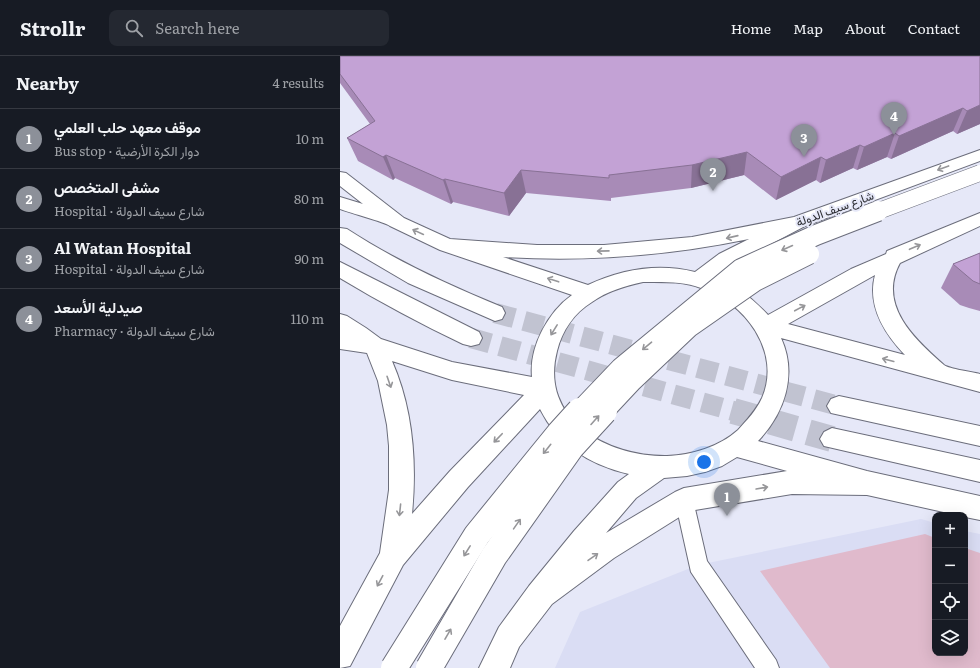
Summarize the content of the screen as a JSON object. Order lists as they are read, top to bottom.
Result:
{
  "streets": {
    "main road": ["شارع سيف الدولة"]
  },
  "page": {
    "header": "Strollr",
    "search": "Search here",
    "nav": [
      "Home",
      "Map",
      "About",
      "Contact"
    ],
    "heading": ["Nearby", "4 results"],
    "pins": [
      "4",
      "3",
      "2",
      "1"
    ],
    "list": [
      {
        "mark": "1",
        "name": "موقف معهد حلب العلمي",
        "note": "Bus stop · دوار الكرة الأرضية",
        "value": "10 m"
      },
      {
        "mark": "2",
        "name": "مشفى المتخصص",
        "note": "Hospital · شارع سيف الدولة",
        "value": "80 m"
      },
      {
        "mark": "3",
        "name": "Al Watan Hospital",
        "note": "Hospital · شارع سيف الدولة",
        "value": "90 m"
      },
      {
        "mark": "4",
        "name": "صيدلية الأسعد",
        "note": "Pharmacy · شارع سيف الدولة",
        "value": "110 m"
      }
    ],
    "map_buttons": ["+", "−"]
  }
}
